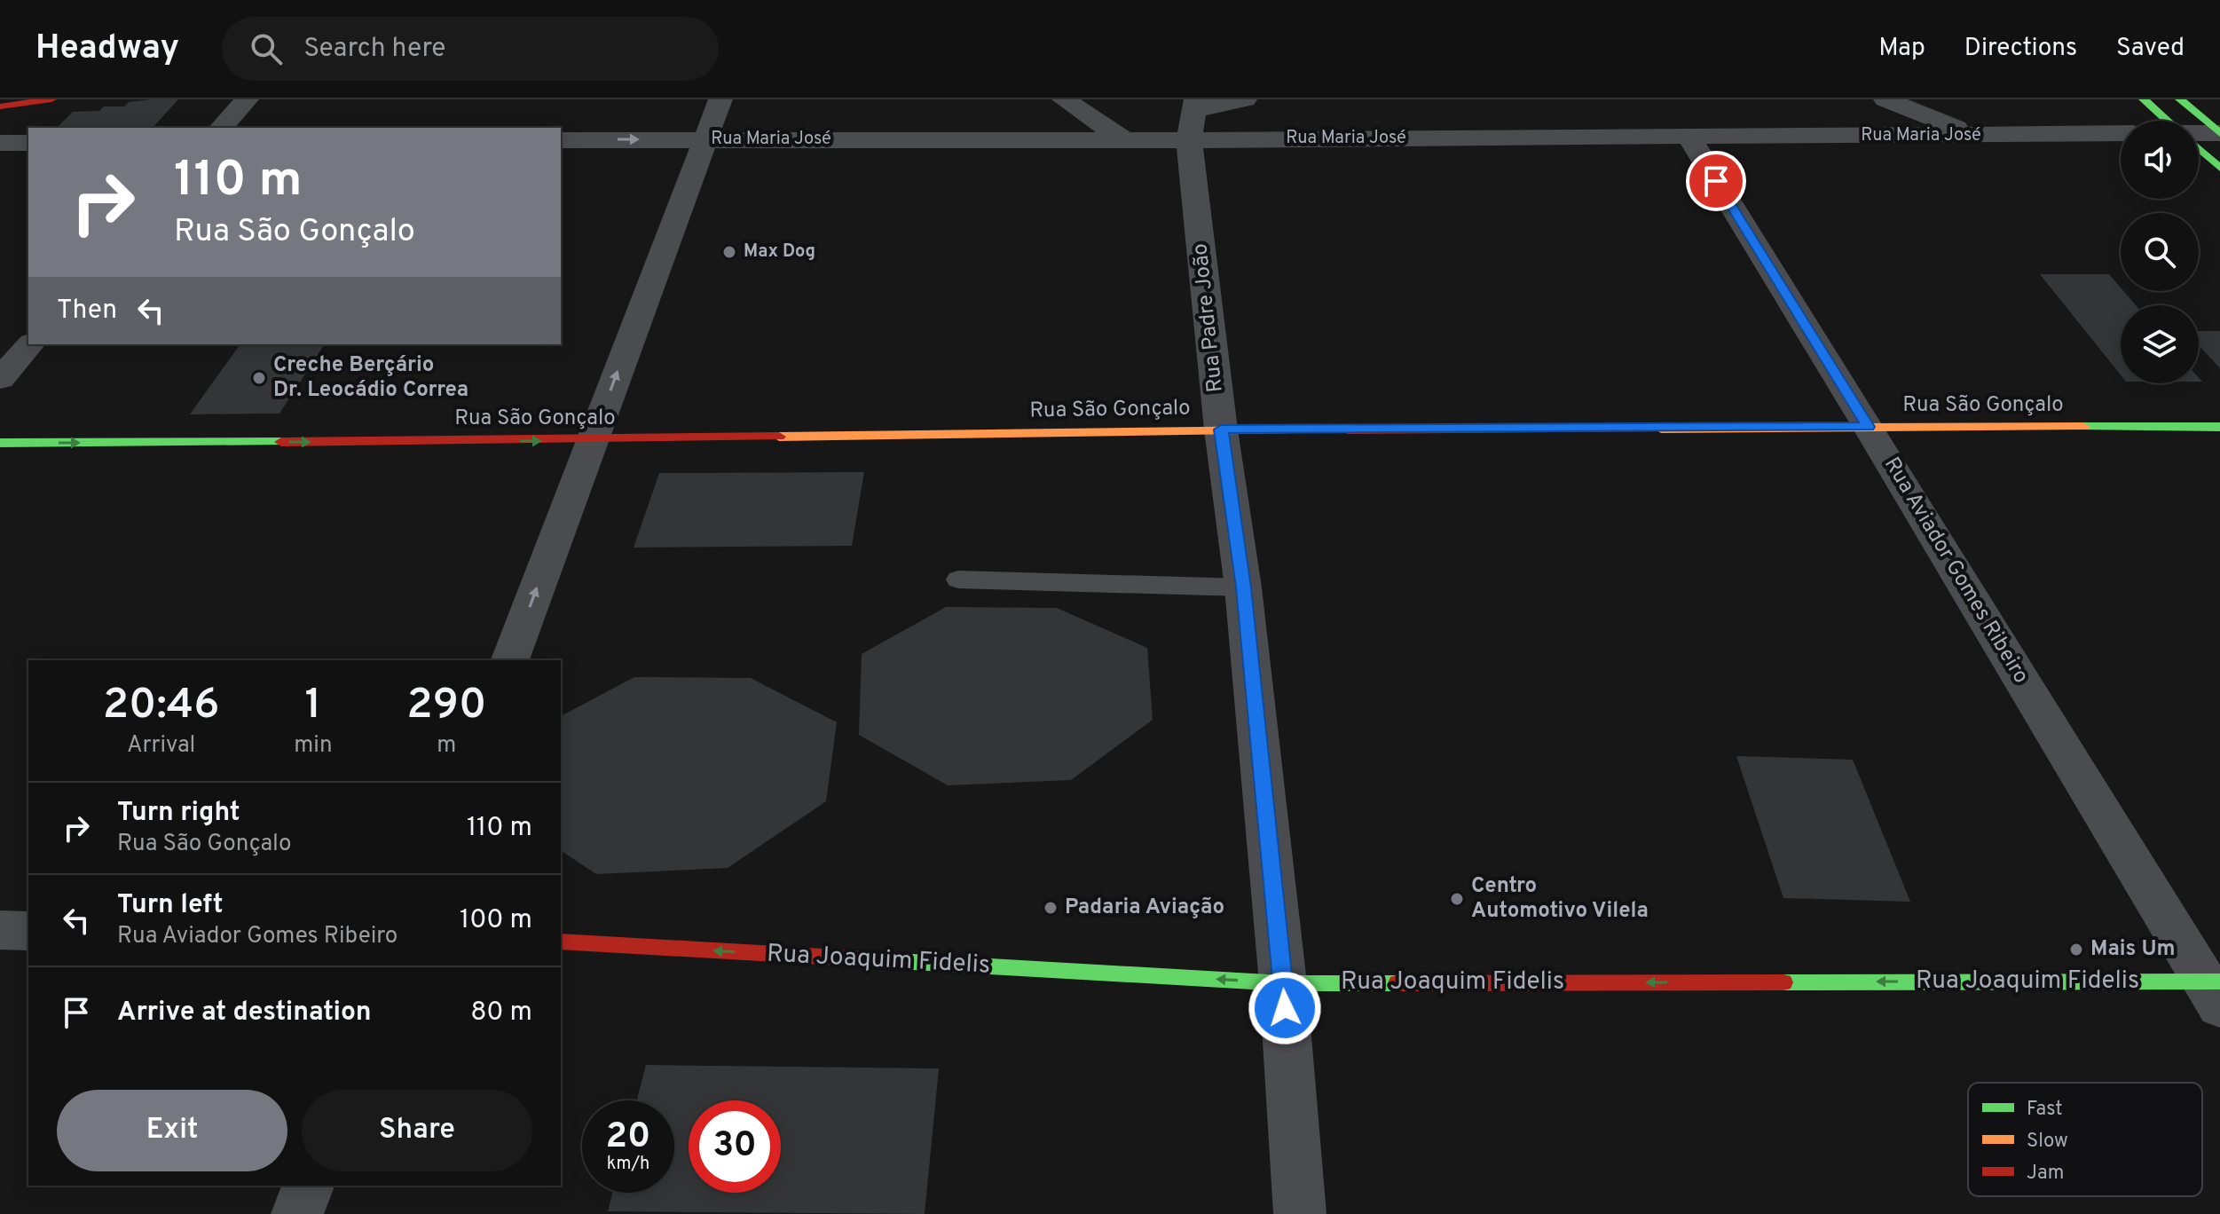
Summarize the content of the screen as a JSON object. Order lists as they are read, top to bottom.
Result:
{
  "streets": {
    "street": [
      "Rua Maria José",
      "Rua Padre João",
      "Rua São Gonçalo",
      "Rua Aviador Gomes Ribeiro",
      "Rua Joaquim Fidelis"
    ]
  },
  "crossings": [
    ["Rua Maria José", "Rua Padre João"],
    ["Rua Maria José", "Rua Aviador Gomes Ribeiro"],
    ["Rua Padre João", "Rua São Gonçalo"],
    ["Rua Padre João", "Rua Joaquim Fidelis"],
    ["Rua São Gonçalo", "Rua Aviador Gomes Ribeiro"],
    ["Rua Aviador Gomes Ribeiro", "Rua Joaquim Fidelis"]
  ],
  "one_way": ["Rua Joaquim Fidelis"],
  "places": [
    "Max Dog",
    "Creche Berçário Dr. Leocádio Correa",
    "Centro Automotivo Vilela",
    "Padaria Aviação",
    "Mais Um"
  ],
  "legend": ["Fast", "Slow", "Jam"],
  "page": {
    "header": "Headway",
    "search": "Search here",
    "nav": ["Map", "Directions", "Saved"],
    "turn": ["110 m", "Rua São Gonçalo"],
    "then": "Then",
    "eta": [
      "20:46",
      "Arrival",
      "1",
      "min",
      "290",
      "m"
    ],
    "list": [
      {
        "name": "Turn right",
        "note": "Rua São Gonçalo",
        "value": "110 m"
      },
      {
        "name": "Turn left",
        "note": "Rua Aviador Gomes Ribeiro",
        "value": "100 m"
      },
      {
        "name": "Arrive at destination",
        "value": "80 m"
      }
    ],
    "buttons": ["Exit", "Share"],
    "speed": "20 km/h",
    "limit": "30"
  }
}
